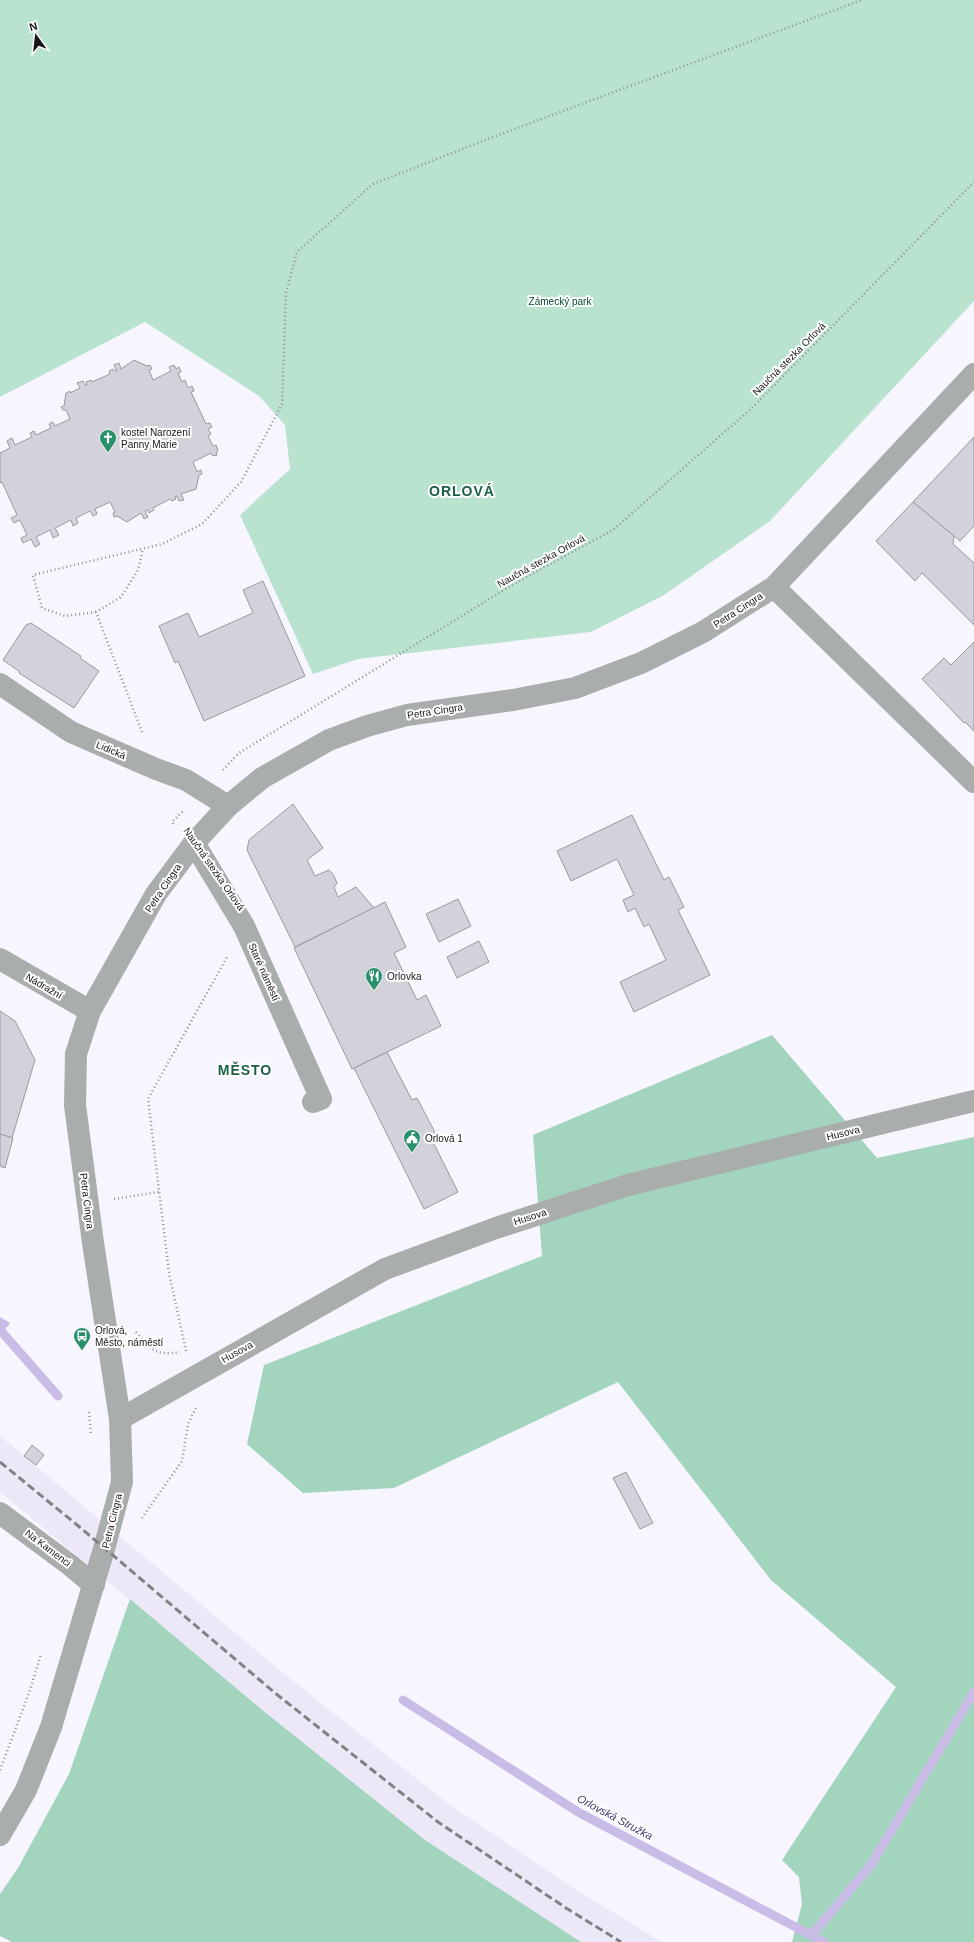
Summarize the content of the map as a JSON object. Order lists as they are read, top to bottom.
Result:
{
  "streets": {
    "street": [
      "Petra Cingra",
      "Lidická",
      "Staré náměstí",
      "Nádražní",
      "Husova",
      "Na Kamenci"
    ],
    "path": ["Naučná stezka Orlová"]
  },
  "crossings": [
    ["Petra Cingra", "Lidická"],
    ["Petra Cingra", "Staré náměstí"],
    ["Petra Cingra", "Nádražní"],
    ["Petra Cingra", "Husova"],
    ["Petra Cingra", "Na Kamenci"]
  ],
  "districts": ["ORLOVÁ", "MĚSTO"],
  "water": ["Orlovská Stružka"],
  "parks": ["Zámecký park"],
  "places": {
    "church": ["kostel Narození Panny Marie"],
    "restaurant": ["Orlovka"],
    "public building": ["Orlová 1"],
    "bus stop": ["Orlová, Město, náměstí"]
  },
  "north": "top"
}
